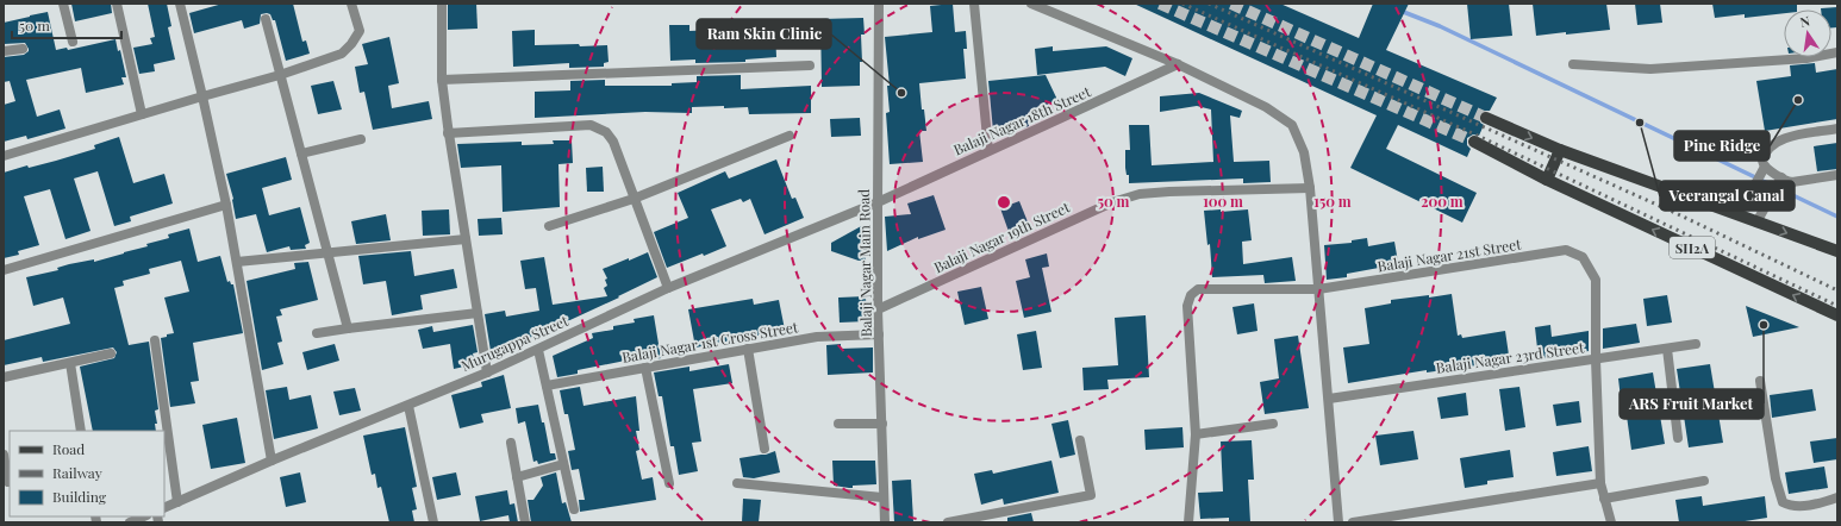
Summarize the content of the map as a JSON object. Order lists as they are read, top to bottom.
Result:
{
  "streets": {
    "main road": ["SH2A"],
    "street": [
      "Balaji Nagar 18th Street",
      "Balaji Nagar 19th Street",
      "Balaji Nagar 21st Street",
      "Balaji Nagar Main Road",
      "Balaji Nagar 1st Cross Street",
      "Murugappa Street",
      "Balaji Nagar 23rd Street"
    ]
  },
  "crossings": [
    ["Balaji Nagar 18th Street", "Balaji Nagar Main Road"],
    ["Balaji Nagar 18th Street", "Murugappa Street"],
    ["Balaji Nagar 19th Street", "Balaji Nagar Main Road"],
    ["Balaji Nagar 21st Street", "Balaji Nagar 23rd Street"],
    ["Balaji Nagar Main Road", "Balaji Nagar 1st Cross Street"],
    ["Balaji Nagar Main Road", "Murugappa Street"]
  ],
  "places": [
    "Ram Skin Clinic",
    "Pine Ridge",
    "Veerangal Canal",
    "ARS Fruit Market"
  ],
  "legend": ["Road", "Railway", "Building"],
  "scale_bar": "50 m",
  "north": "top",
  "rings": [
    "50 m",
    "100 m",
    "150 m",
    "200 m"
  ]
}
